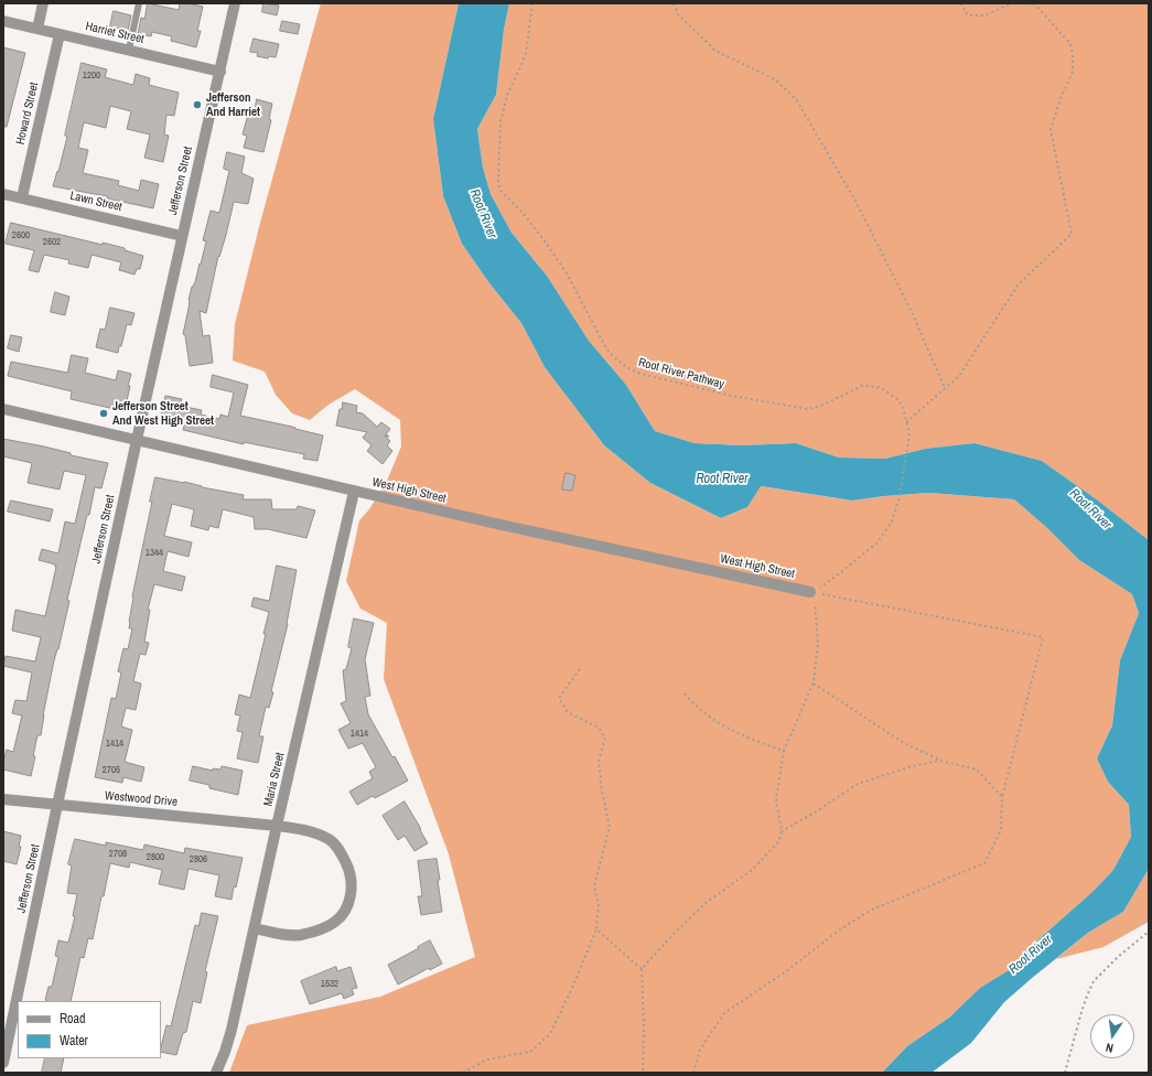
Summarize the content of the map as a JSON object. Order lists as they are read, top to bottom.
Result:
{
  "streets": {
    "street": [
      "Harriet Street",
      "Howard Street",
      "Jefferson Street",
      "Lawn Street",
      "West High Street",
      "Maria Street",
      "Westwood Drive"
    ],
    "path": ["Root River Pathway"]
  },
  "crossings": [
    ["Harriet Street", "Howard Street"],
    ["Harriet Street", "Jefferson Street"],
    ["Howard Street", "Lawn Street"],
    ["Jefferson Street", "Lawn Street"],
    ["Jefferson Street", "West High Street"],
    ["Jefferson Street", "Westwood Drive"],
    ["Root River Pathway", "West High Street"],
    ["West High Street", "Maria Street"],
    ["Maria Street", "Westwood Drive"]
  ],
  "water": ["Root River"],
  "places": ["Jefferson And Harriet", "Jefferson Street And West High Street"],
  "house_numbers": [
    "1200",
    "2600",
    "2602",
    "1344",
    "1414",
    "1414",
    "2705",
    "2708",
    "2800",
    "2806",
    "1532"
  ],
  "legend": ["Road", "Water"],
  "north": "bottom"
}
